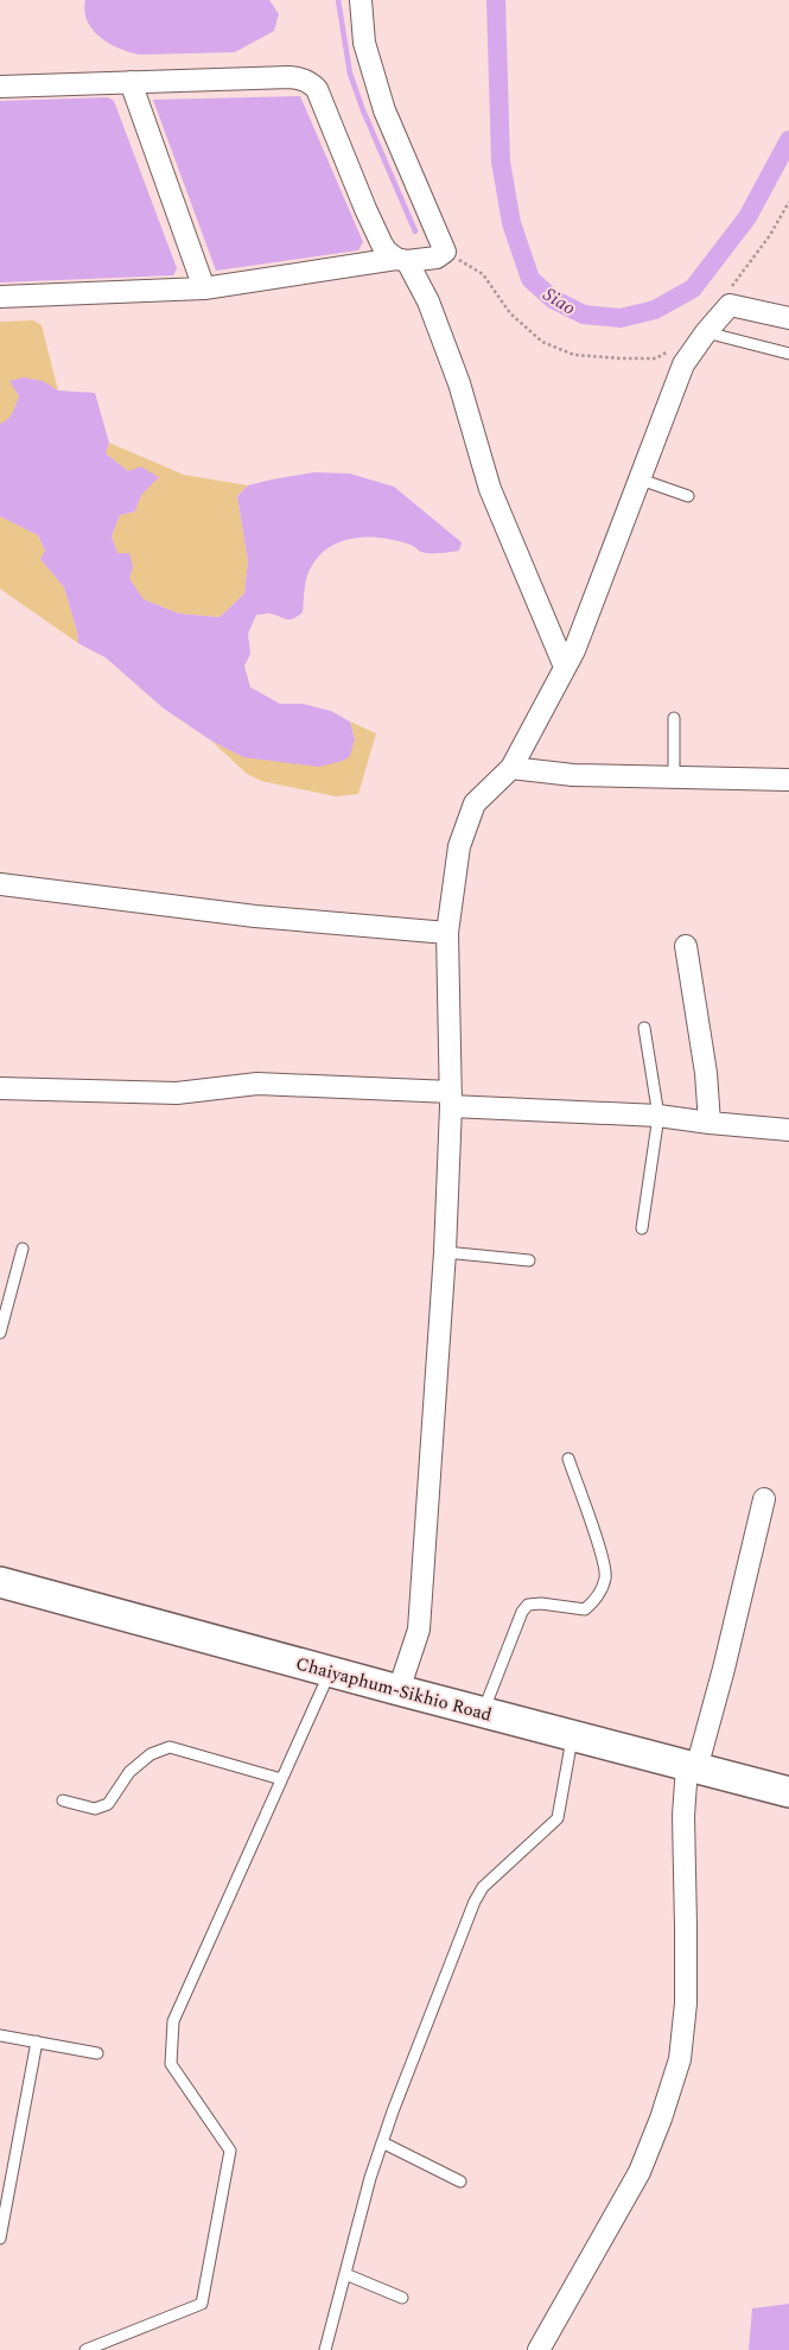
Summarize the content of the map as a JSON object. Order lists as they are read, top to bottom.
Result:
{
  "streets": {
    "main road": ["Chaiyaphum-Sikhio Road"]
  },
  "water": ["Siao"]
}
